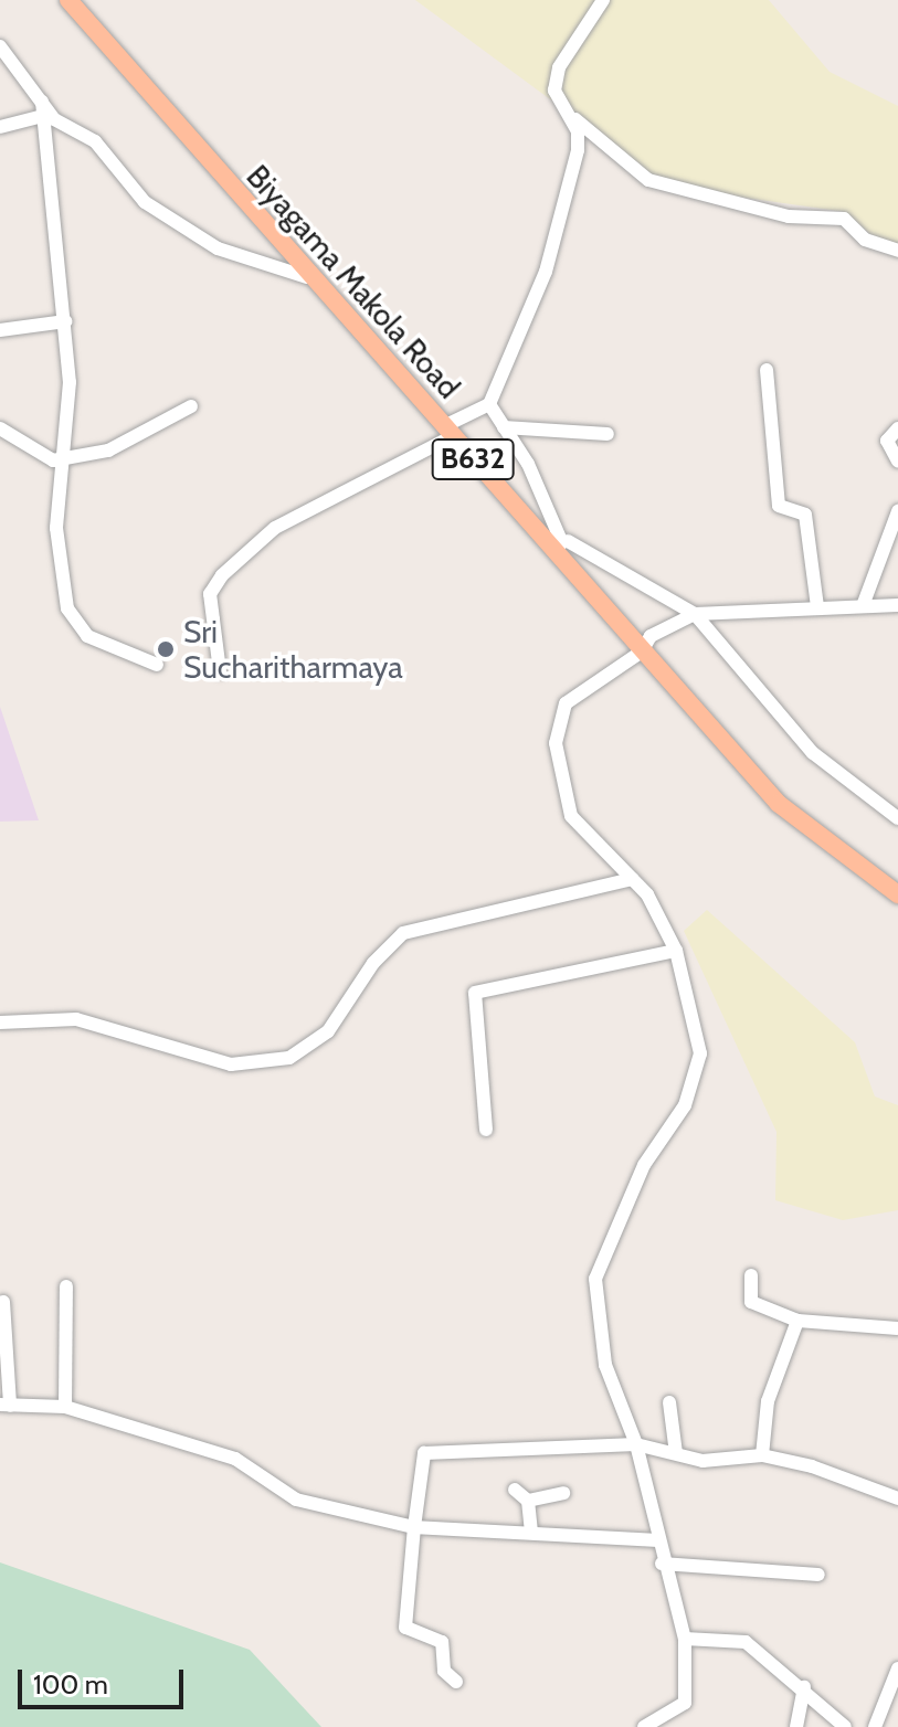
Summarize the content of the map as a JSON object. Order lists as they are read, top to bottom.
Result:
{
  "streets": {
    "main road": ["Biyagama Makola Road", "B632"]
  },
  "places": ["Sri Sucharitharmaya"],
  "scale_bar": "100 m"
}
